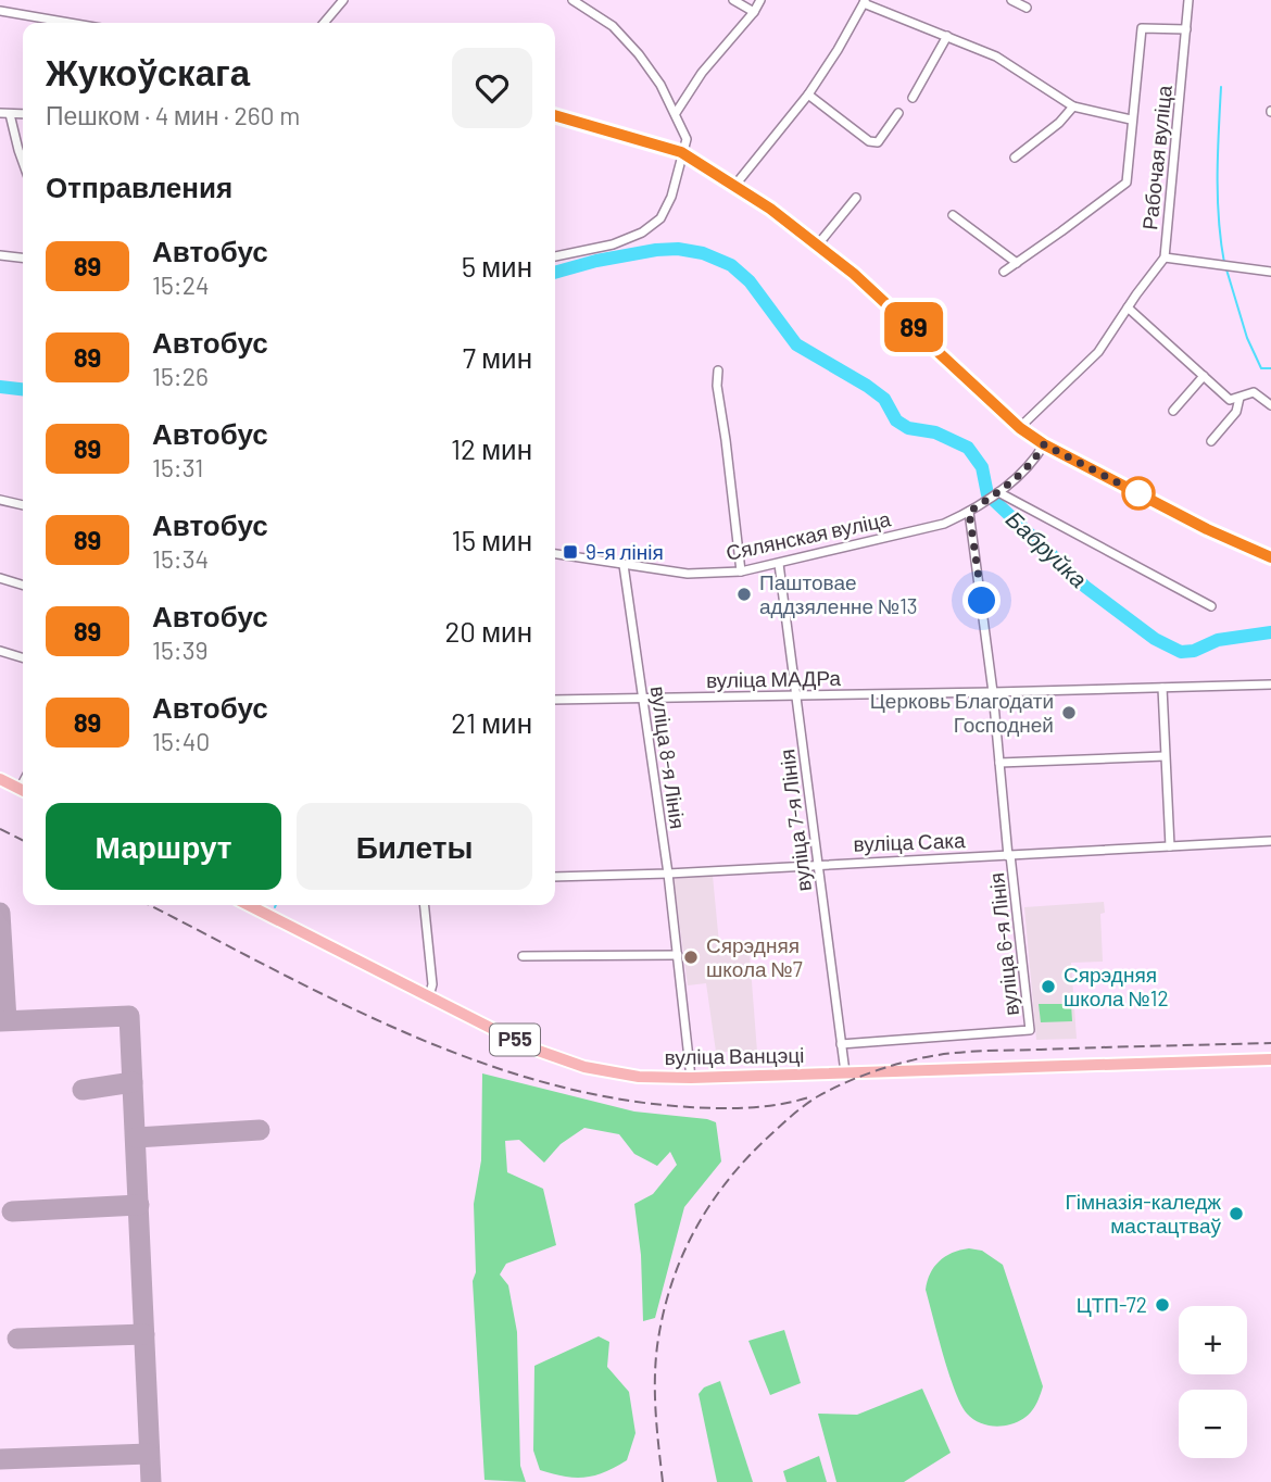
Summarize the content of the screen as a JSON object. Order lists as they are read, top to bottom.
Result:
{
  "streets": {
    "main road": ["Р55", "вуліца Ванцэці"],
    "street": [
      "Рабочая вуліца",
      "Сялянская вуліца",
      "вуліца МАДРа",
      "вуліца 8-я Лінія",
      "вуліца 7-я Лінія",
      "вуліца Сака",
      "вуліца 6-я Лінія"
    ]
  },
  "crossings": [
    ["Сялянская вуліца", "вуліца 8-я Лінія"],
    ["Сялянская вуліца", "вуліца 7-я Лінія"],
    ["Сялянская вуліца", "вуліца 6-я Лінія"],
    ["вуліца МАДРа", "вуліца 8-я Лінія"],
    ["вуліца МАДРа", "вуліца 7-я Лінія"],
    ["вуліца МАДРа", "вуліца 6-я Лінія"],
    ["вуліца 8-я Лінія", "вуліца Сака"],
    ["вуліца 8-я Лінія", "вуліца Ванцэці"],
    ["вуліца 7-я Лінія", "вуліца Сака"],
    ["вуліца 7-я Лінія", "вуліца 6-я Лінія"],
    ["вуліца 7-я Лінія", "вуліца Ванцэці"],
    ["вуліца Сака", "вуліца 6-я Лінія"]
  ],
  "water": ["Бабруйка"],
  "places": {
    "transit": ["9-я лінія"],
    "other": [
      "Паштовае аддзяленне №13",
      "Церковь Благодати Господней",
      "Сярэдняя школа №7",
      "Сярэдняя школа №12",
      "Гімназія-каледж мастацтваў",
      "ЦТП-72"
    ]
  },
  "lines": ["bus line 89"],
  "page": {
    "on_map": "89",
    "heading": [
      ["Жукоўскага", "Пешком · 4 мин · 260 m"],
      "Отправления"
    ],
    "list": [
      {
        "mark": "89",
        "name": "Автобус",
        "note": "15:24",
        "value": "5 мин"
      },
      {
        "mark": "89",
        "name": "Автобус",
        "note": "15:26",
        "value": "7 мин"
      },
      {
        "mark": "89",
        "name": "Автобус",
        "note": "15:31",
        "value": "12 мин"
      },
      {
        "mark": "89",
        "name": "Автобус",
        "note": "15:34",
        "value": "15 мин"
      },
      {
        "mark": "89",
        "name": "Автобус",
        "note": "15:39",
        "value": "20 мин"
      },
      {
        "mark": "89",
        "name": "Автобус",
        "note": "15:40",
        "value": "21 мин"
      }
    ],
    "buttons": ["Маршрут", "Билеты"],
    "map_buttons": ["+", "−"]
  }
}
